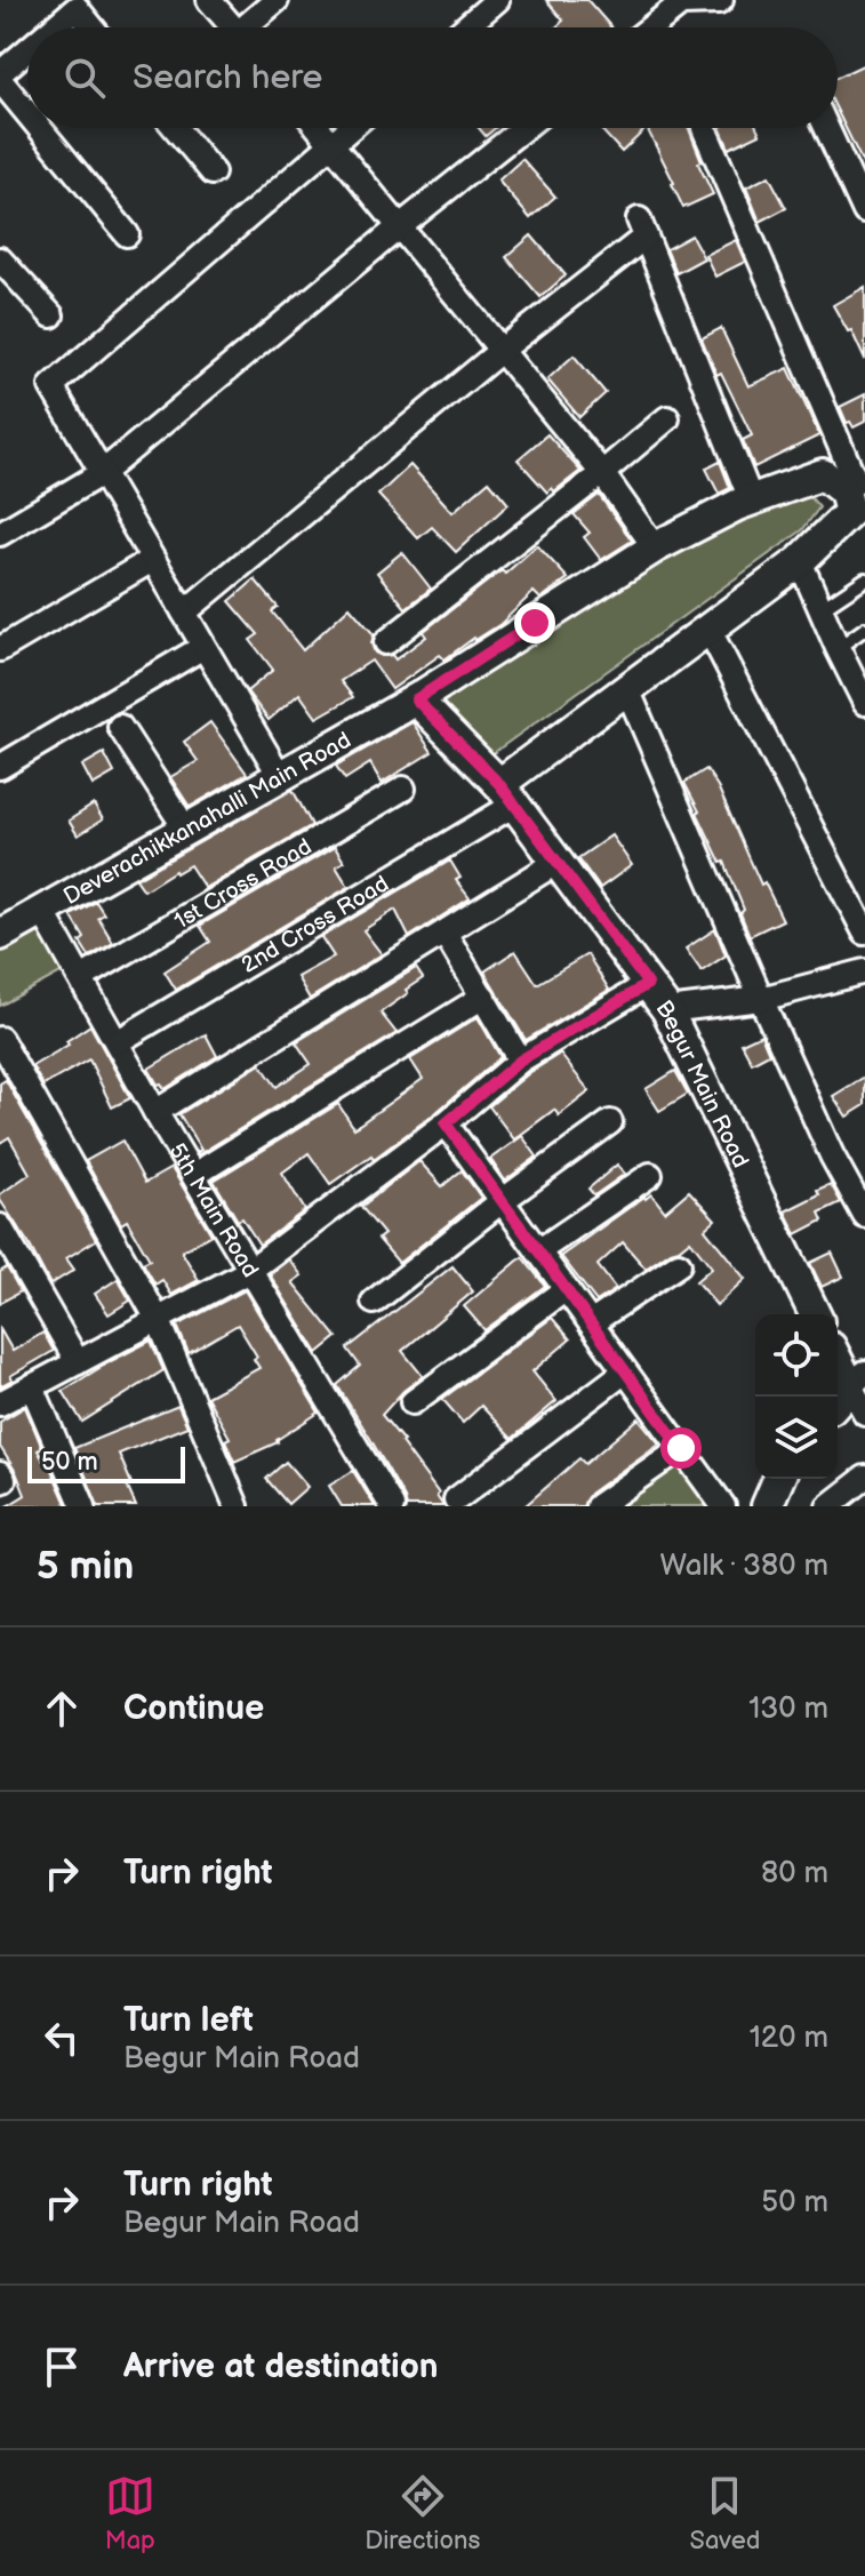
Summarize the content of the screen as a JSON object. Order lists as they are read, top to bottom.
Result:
{
  "streets": {
    "street": [
      "Deverachikkanahalli Main Road",
      "1st Cross Road",
      "2nd Cross Road",
      "Begur Main Road",
      "5th Main Road"
    ]
  },
  "crossings": [
    ["Deverachikkanahalli Main Road", "Begur Main Road"],
    ["Deverachikkanahalli Main Road", "5th Main Road"],
    ["1st Cross Road", "5th Main Road"],
    ["2nd Cross Road", "Begur Main Road"],
    ["2nd Cross Road", "5th Main Road"]
  ],
  "scale_bar": "50 m",
  "page": {
    "search": "Search here",
    "scale": "50 m",
    "heading": ["5 min", "Walk · 380 m"],
    "list": [
      ["Continue", "130 m"],
      ["Turn right", "80 m"],
      ["Turn left", "Begur Main Road", "120 m"],
      ["Turn right", "Begur Main Road", "50 m"],
      "Arrive at destination"
    ],
    "nav": ["Map", "Directions", "Saved"]
  }
}
